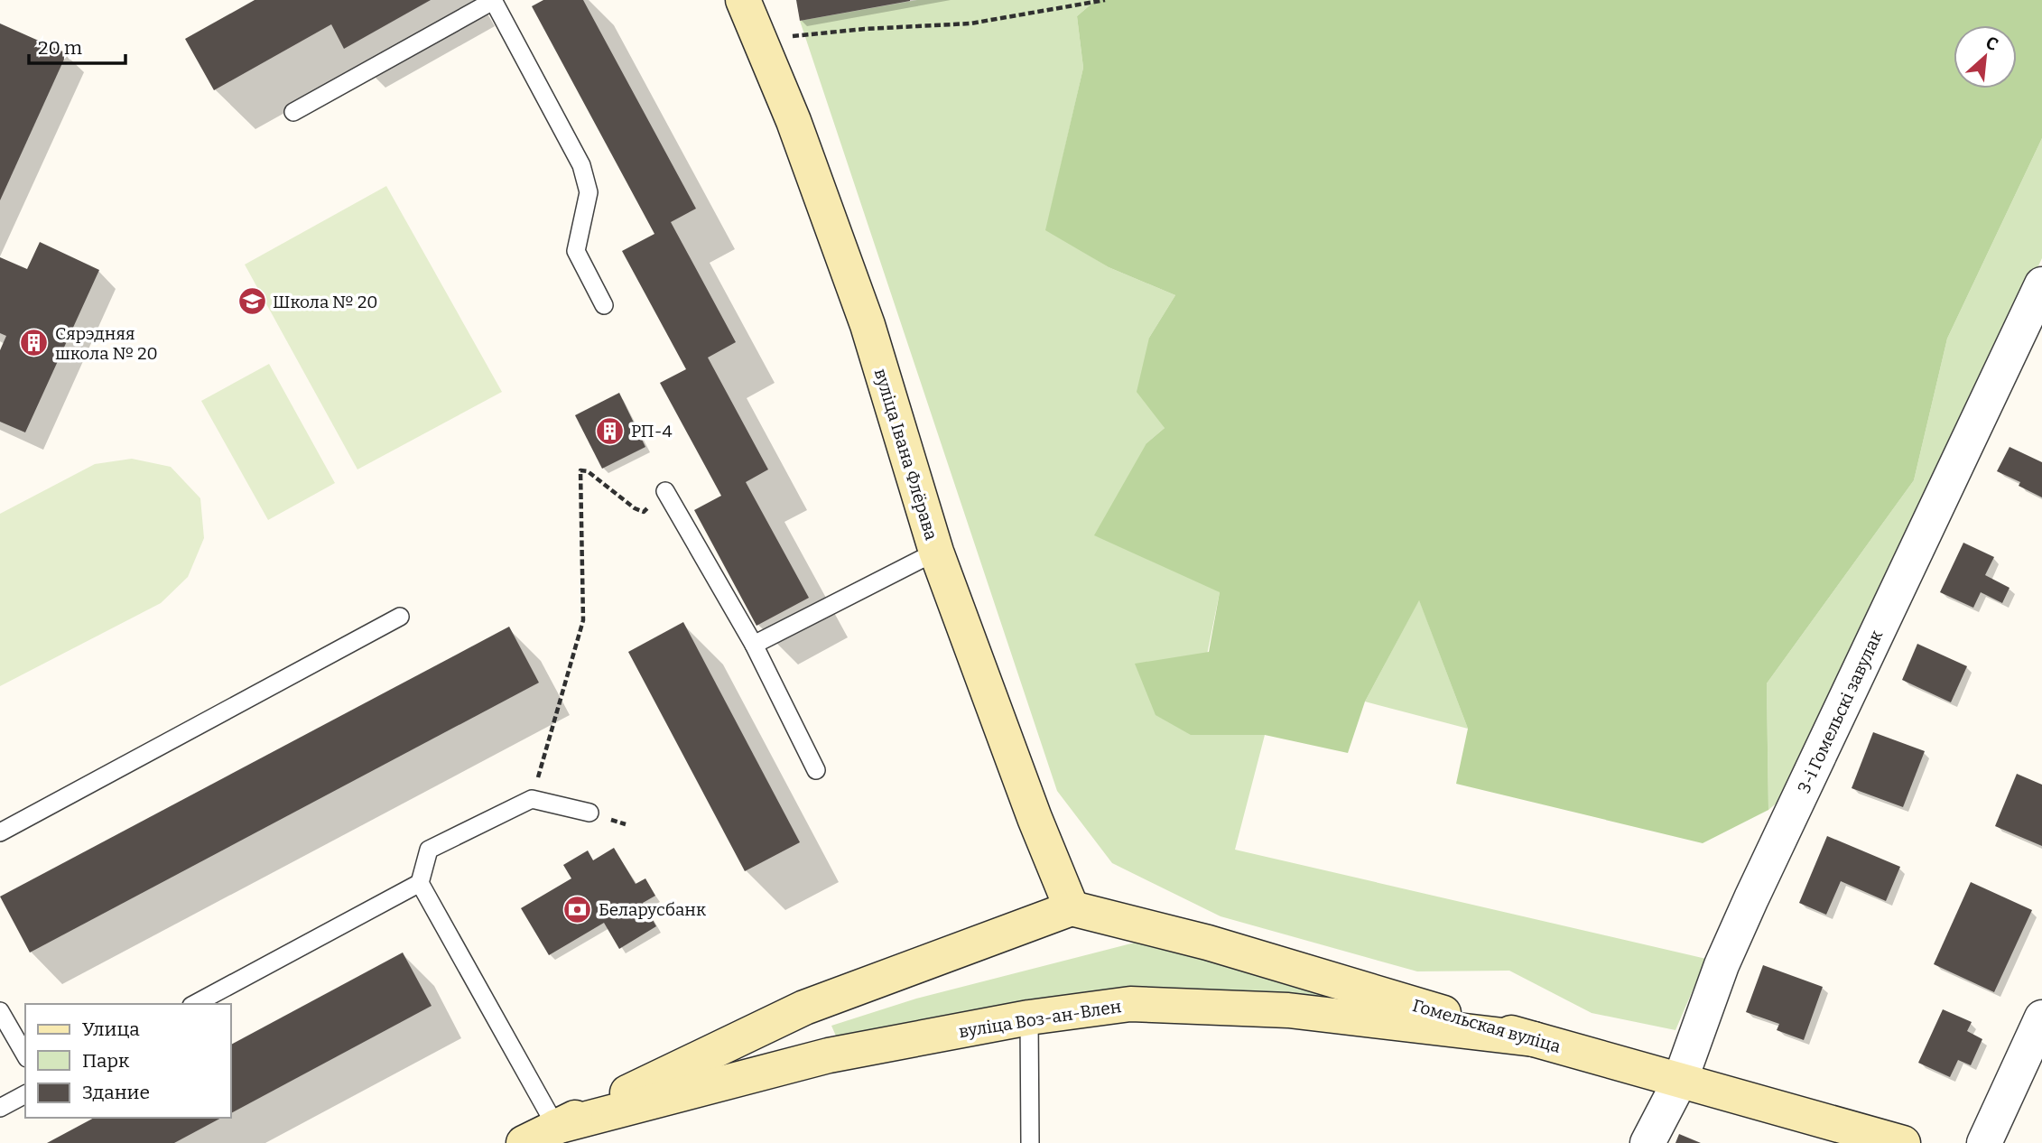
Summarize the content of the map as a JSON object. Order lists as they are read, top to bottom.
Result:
{
  "streets": {
    "main road": ["вуліца Івана Флёрава", "вуліца Воз-ан-Влен", "Гомельская вуліца"],
    "street": ["3-і Гомельскі завулак"]
  },
  "crossings": [
    ["вуліца Івана Флёрава", "вуліца Воз-ан-Влен"],
    ["вуліца Івана Флёрава", "Гомельская вуліца"],
    ["3-і Гомельскі завулак", "Гомельская вуліца"],
    ["вуліца Воз-ан-Влен", "Гомельская вуліца"]
  ],
  "places": {
    "school or university": ["Школа № 20"],
    "building": ["Сярэдняя школа № 20", "РП-4"],
    "bank": ["Беларусбанк"]
  },
  "legend": ["Улица", "Парк", "Здание"],
  "scale_bar": "20 m",
  "north": "top right"
}
